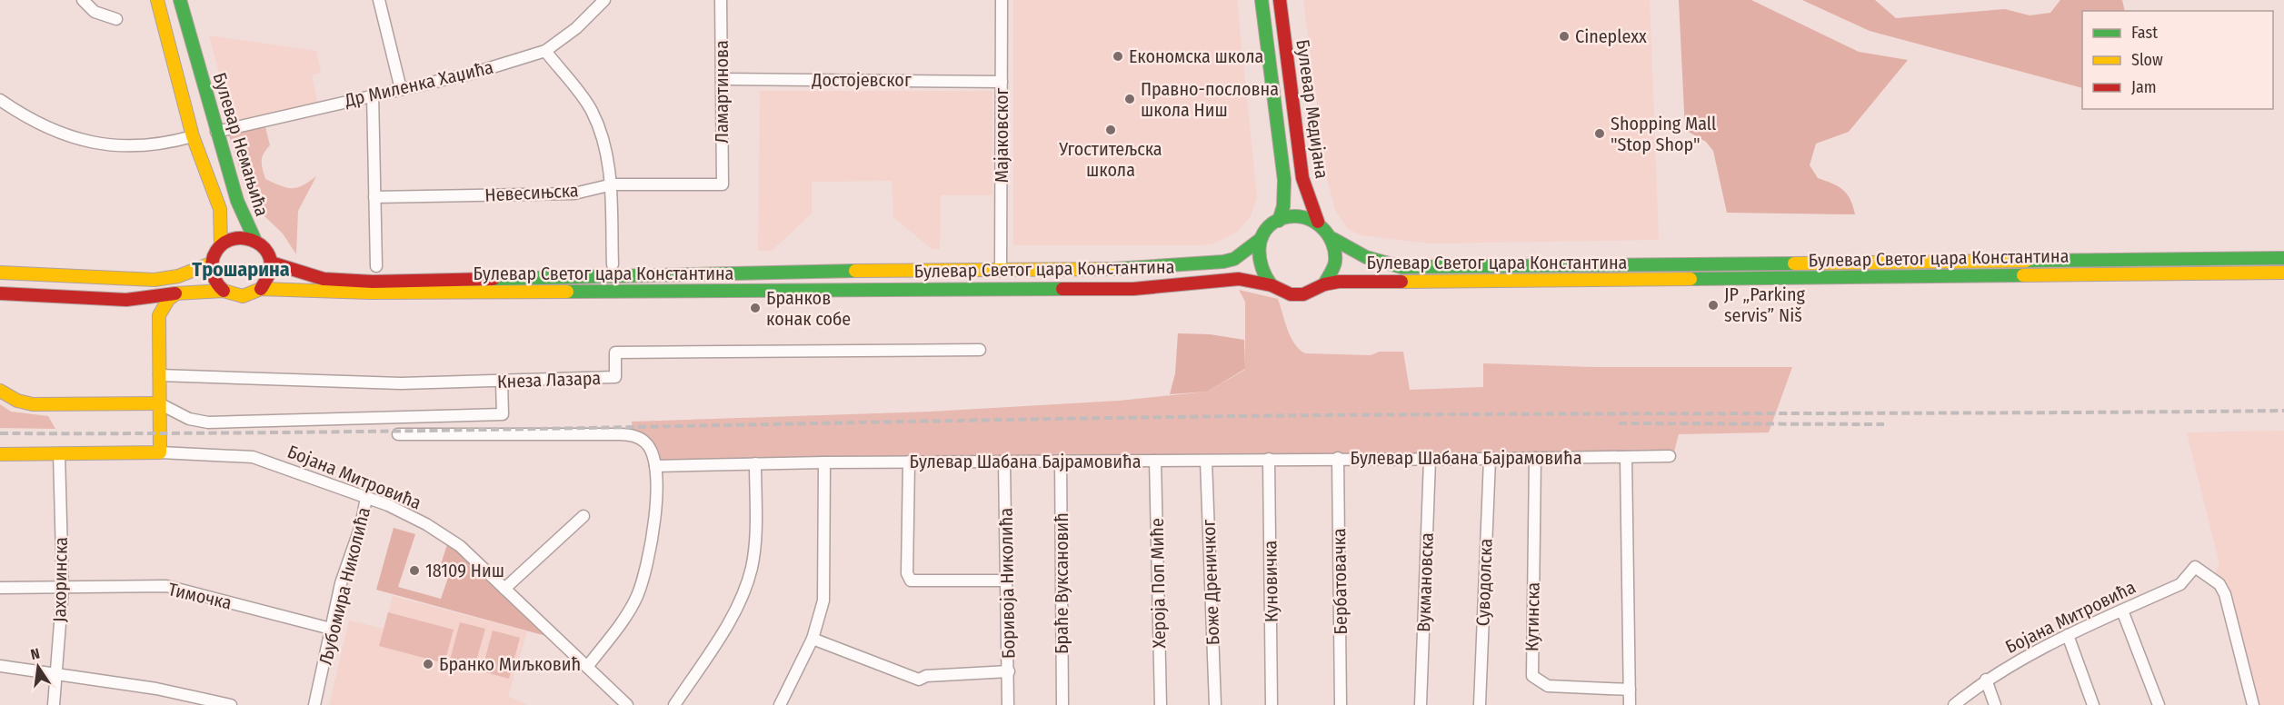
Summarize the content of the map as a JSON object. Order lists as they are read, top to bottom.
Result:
{
  "streets": {
    "main road": [
      "Булевар Медијана",
      "Булевар Немањића",
      "Булевар Светог цара Константина",
      "Бојана Митровића"
    ],
    "street": [
      "Достојевског",
      "Др Миленка Хаџића",
      "Ламартинова",
      "Мајаковског",
      "Невесињска",
      "Кнеза Лазара",
      "Булевар Шабана Бајрамовића",
      "Јахоринска",
      "Куновичка",
      "Бербатовачка",
      "Боже Дреничког",
      "Вукмановска",
      "Суводолска",
      "Боривоја Николића",
      "Браће Вуксановић",
      "Хероја Поп Миће",
      "Љубомира Николића",
      "Тимочка",
      "Кутинска"
    ]
  },
  "crossings": [
    ["Достојевског", "Ламартинова"],
    ["Достојевског", "Мајаковског"],
    ["Др Миленка Хаџића", "Булевар Немањића"],
    ["Ламартинова", "Невесињска"],
    ["Булевар Медијана", "Булевар Светог цара Константина"],
    ["Мајаковског", "Булевар Светог цара Константина"],
    ["Булевар Немањића", "Булевар Светог цара Константина"],
    ["Булевар Шабана Бајрамовића", "Куновичка"],
    ["Булевар Шабана Бајрамовића", "Бербатовачка"],
    ["Булевар Шабана Бајрамовића", "Боже Дреничког"],
    ["Булевар Шабана Бајрамовића", "Вукмановска"],
    ["Булевар Шабана Бајрамовића", "Суводолска"],
    ["Булевар Шабана Бајрамовића", "Боривоја Николића"],
    ["Булевар Шабана Бајрамовића", "Браће Вуксановић"],
    ["Булевар Шабана Бајрамовића", "Хероја Поп Миће"],
    ["Булевар Шабана Бајрамовића", "Кутинска"],
    ["Бојана Митровића", "Јахоринска"],
    ["Бојана Митровића", "Љубомира Николића"],
    ["Јахоринска", "Тимочка"],
    ["Љубомира Николића", "Тимочка"]
  ],
  "districts": ["Трошарина"],
  "places": [
    "Cineplexx",
    "Економска школа",
    "Правно-пословна школа Ниш",
    "Угоститељска школа",
    "Shopping Mall \"Stop Shop\"",
    "JP „Parking servis” Niš",
    "Бранков конак собе",
    "18109 Ниш",
    "Бранко Миљковић"
  ],
  "legend": ["Fast", "Slow", "Jam"],
  "north": "top"
}
